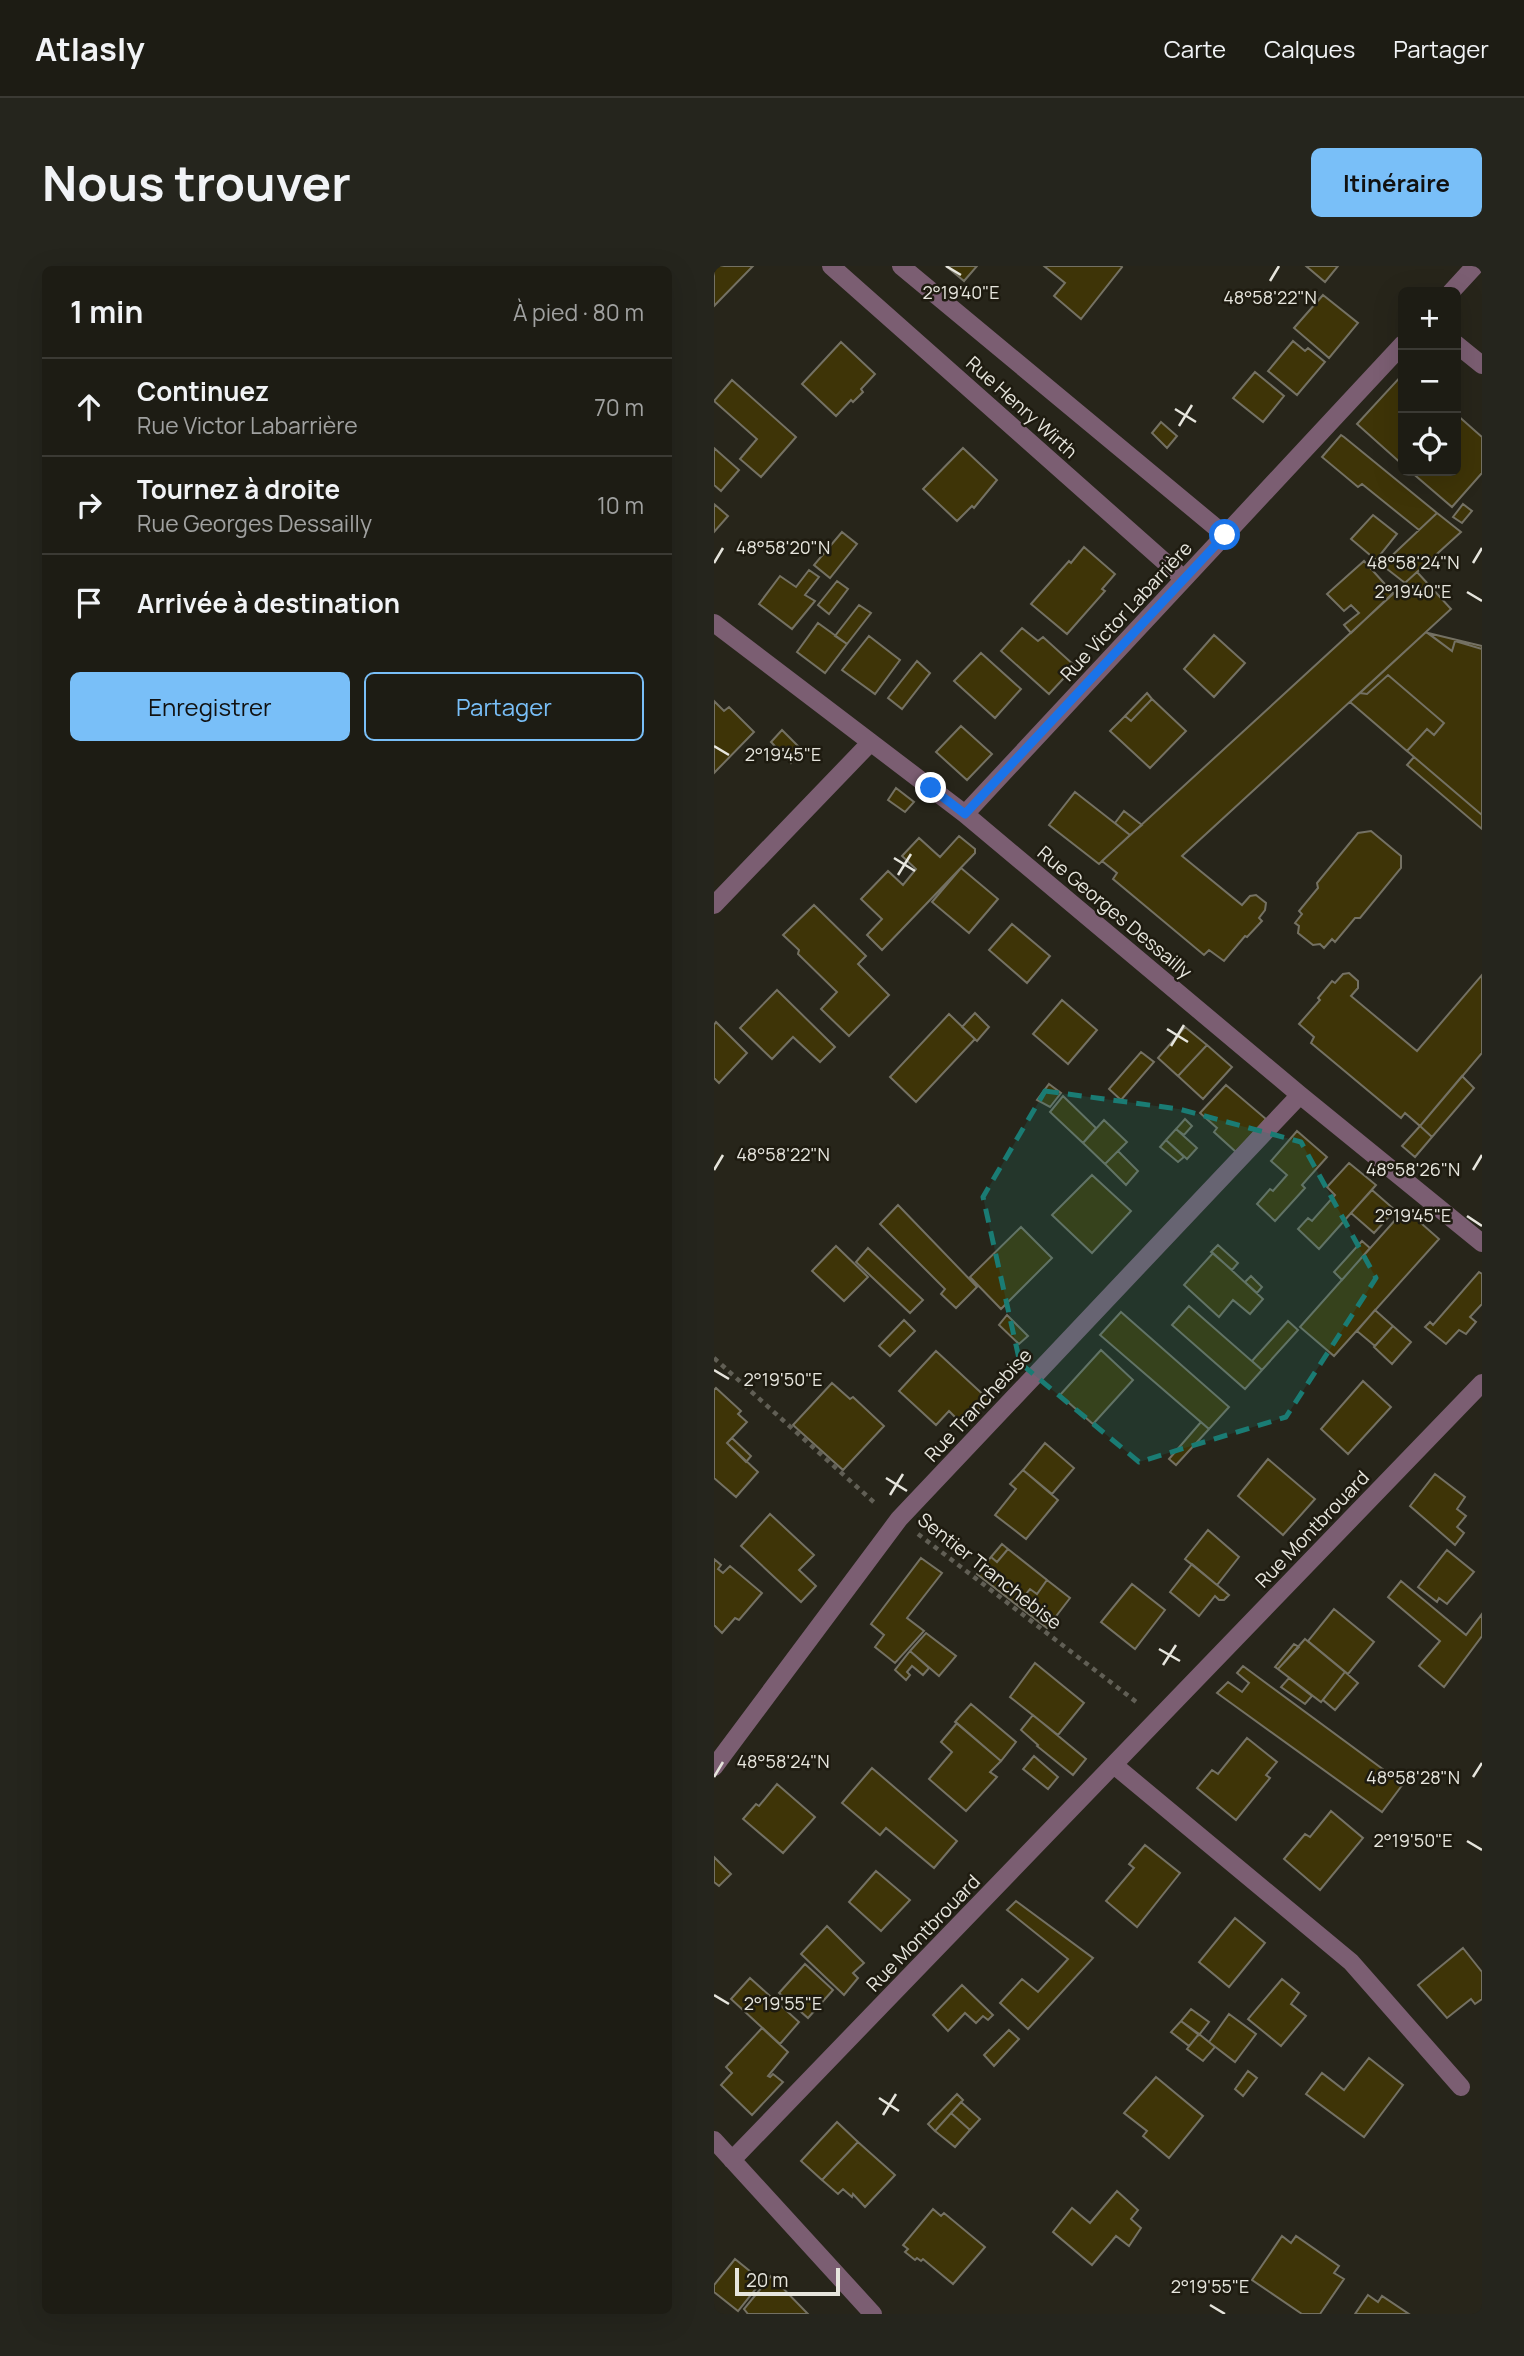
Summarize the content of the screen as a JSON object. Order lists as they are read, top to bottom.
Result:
{
  "streets": {
    "street": [
      "Rue Henry Wirth",
      "Rue Victor Labarrière",
      "Rue Georges Dessailly",
      "Rue Tranchebise",
      "Rue Montbrouard"
    ],
    "path": ["Sentier Tranchebise"]
  },
  "crossings": [
    ["Rue Henry Wirth", "Rue Victor Labarrière"],
    ["Rue Victor Labarrière", "Rue Georges Dessailly"],
    ["Rue Georges Dessailly", "Rue Tranchebise"],
    ["Rue Tranchebise", "Sentier Tranchebise"],
    ["Rue Montbrouard", "Sentier Tranchebise"]
  ],
  "scale_bar": "20 m",
  "page": {
    "header": "Atlasly",
    "nav": ["Carte", "Calques", "Partager"],
    "buttons": [
      "Itinéraire",
      ["Enregistrer", "Partager"]
    ],
    "title": "Nous trouver",
    "heading": ["1 min", "À pied · 80 m"],
    "map_buttons": ["+", "−"],
    "list": [
      ["Continuez", "Rue Victor Labarrière", "70 m"],
      ["Tournez à droite", "Rue Georges Dessailly", "10 m"],
      "Arrivée à destination"
    ],
    "scale": "20 m"
  },
  "coordinates": [
    "2°19'40\"E",
    "48°58'22\"N",
    "48°58'20\"N",
    "48°58'24\"N",
    "2°19'45\"E",
    "48°58'26\"N",
    "2°19'50\"E",
    "48°58'28\"N",
    "2°19'55\"E"
  ]
}
